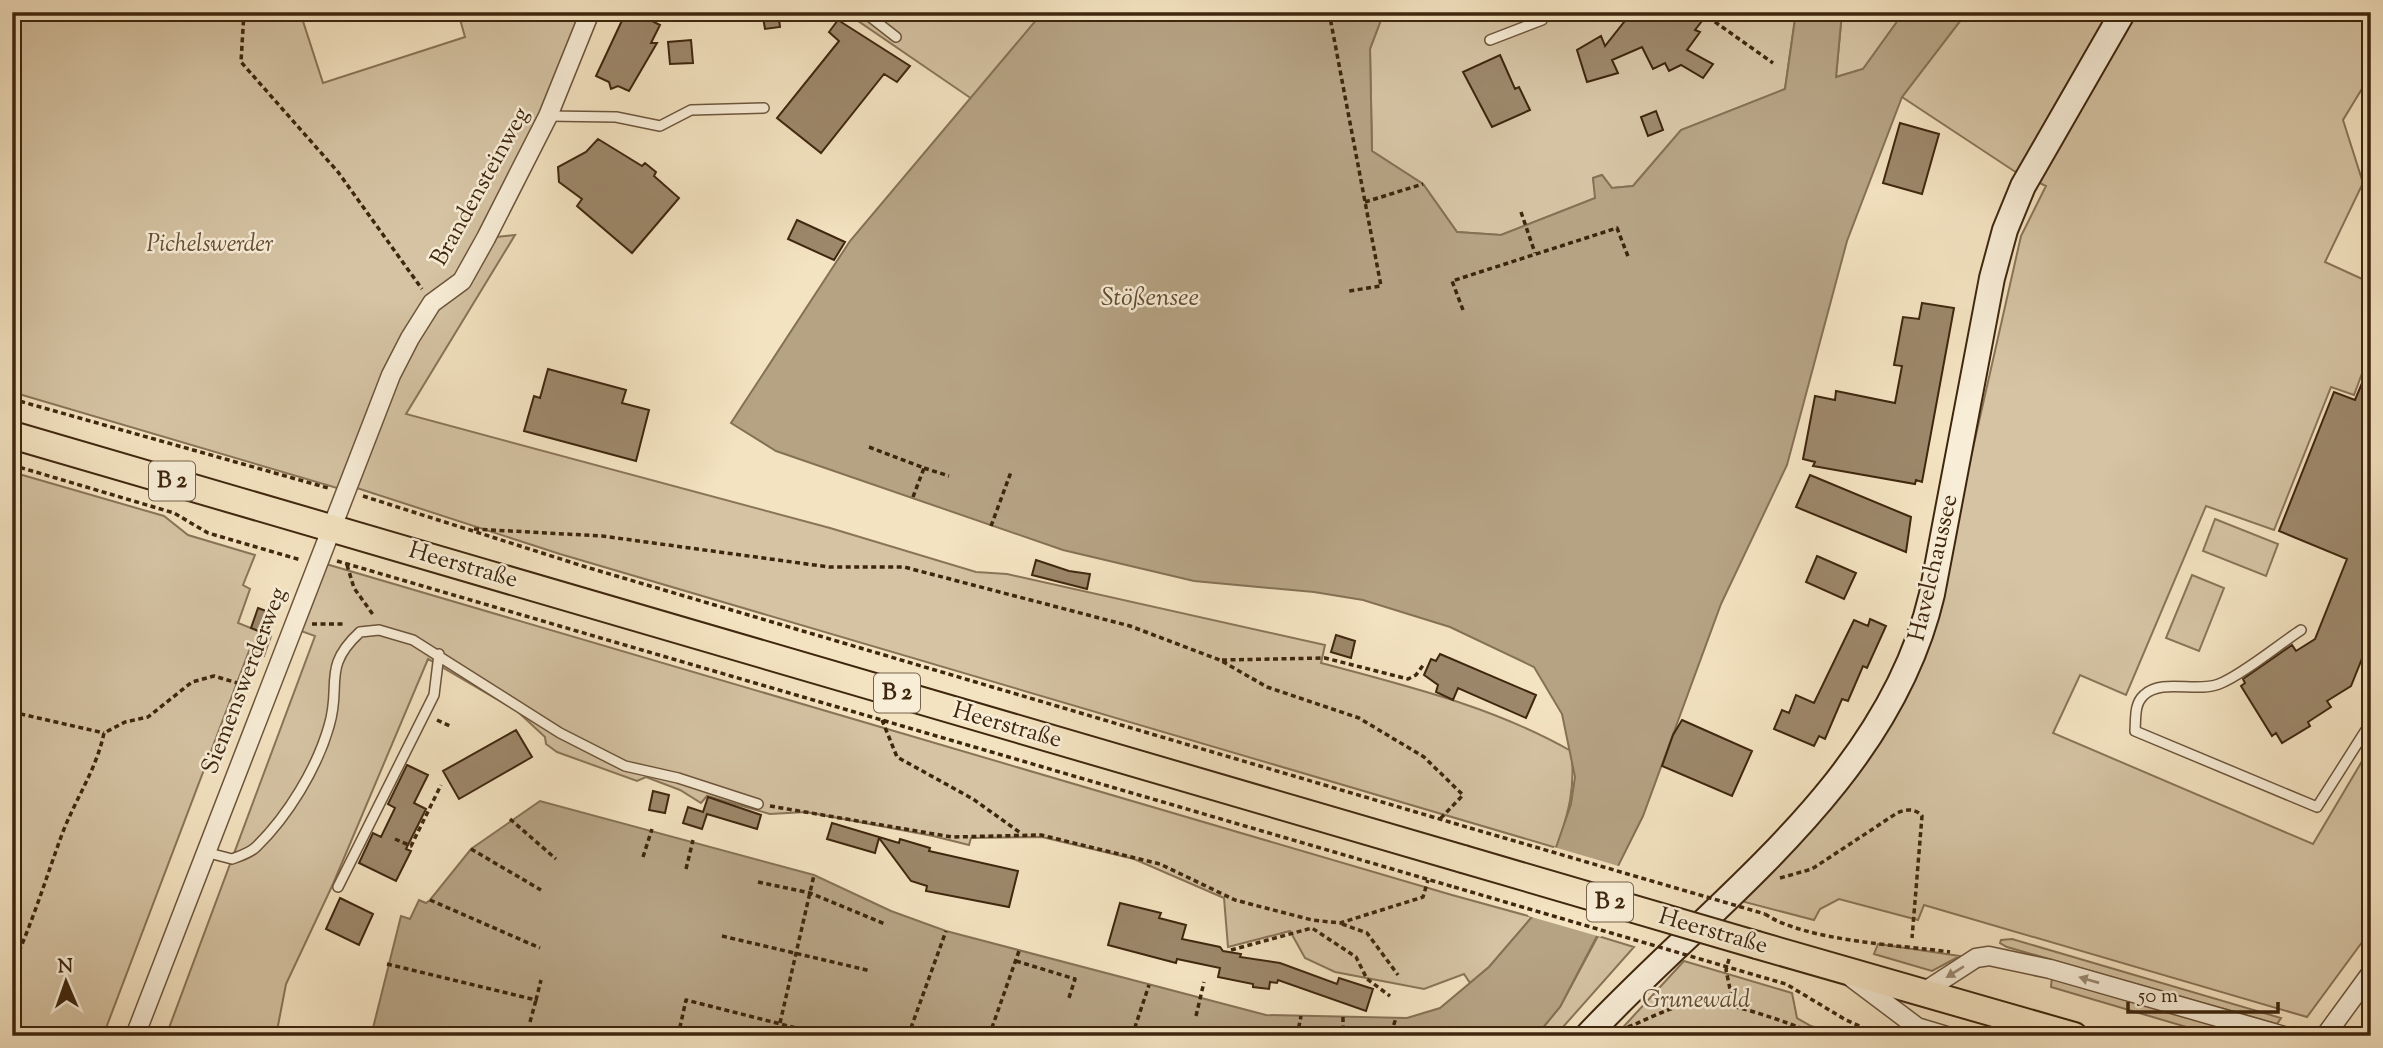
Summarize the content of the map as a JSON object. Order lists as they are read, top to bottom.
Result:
{
  "streets": {
    "main road": ["B 2", "Heerstraße"],
    "street": ["Brandensteinweg", "Havelchaussee", "Siemenswerderweg"]
  },
  "crossings": [
    ["Brandensteinweg", "Heerstraße"],
    ["Brandensteinweg", "Siemenswerderweg"],
    ["Heerstraße", "Siemenswerderweg"]
  ],
  "water": ["Stößensee"],
  "parks": ["Pichelswerder", "Grunewald"],
  "scale_bar": "50 m",
  "north": "top"
}
